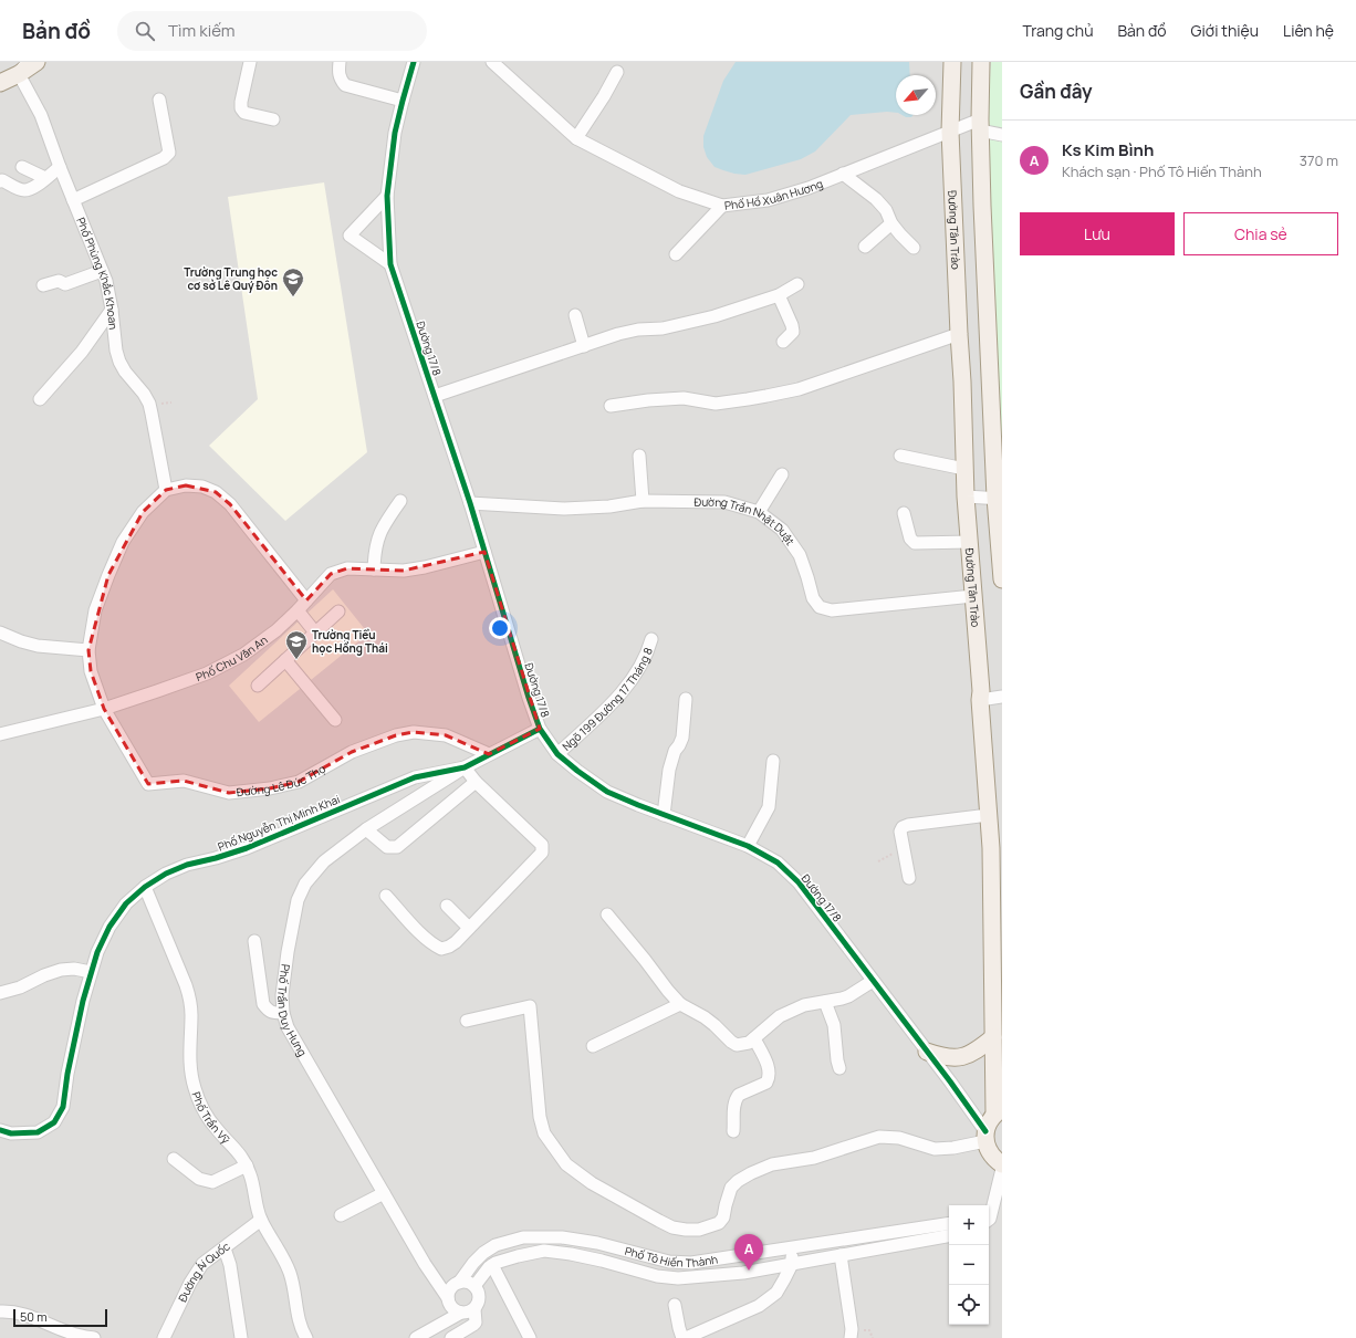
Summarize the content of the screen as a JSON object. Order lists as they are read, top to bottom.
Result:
{
  "streets": {
    "main road": ["Đường Tân Trào"],
    "street": [
      "Phố Hồ Xuân Hương",
      "Phố Phùng Khắc Khoan",
      "Đường 17/8",
      "Đường Trần Nhật Duật",
      "Phố Chu Văn An",
      "Ngõ 199 Đường 17 Tháng 8",
      "Đường Lê Đức Thọ",
      "Phố Nguyễn Thị Minh Khai",
      "Phố Trần Duy Hưng",
      "Phố Trần Vỹ",
      "Phố Tô Hiến Thành",
      "Đường Ái Quốc"
    ]
  },
  "crossings": [
    ["Phố Hồ Xuân Hương", "Đường Tân Trào"],
    ["Đường Tân Trào", "Đường Trần Nhật Duật"],
    ["Đường 17/8", "Đường Trần Nhật Duật"],
    ["Đường 17/8", "Phố Chu Văn An"],
    ["Đường 17/8", "Ngõ 199 Đường 17 Tháng 8"],
    ["Đường 17/8", "Phố Nguyễn Thị Minh Khai"],
    ["Phố Chu Văn An", "Đường Lê Đức Thọ"],
    ["Đường Lê Đức Thọ", "Phố Nguyễn Thị Minh Khai"],
    ["Phố Nguyễn Thị Minh Khai", "Phố Trần Duy Hưng"],
    ["Phố Nguyễn Thị Minh Khai", "Phố Trần Vỹ"],
    ["Phố Trần Duy Hưng", "Phố Tô Hiến Thành"],
    ["Phố Trần Vỹ", "Đường Ái Quốc"]
  ],
  "places": {
    "school or university": ["Trường Trung học cơ sở Lê Quý Đôn", "Trường Tiểu học Hồng Thái"]
  },
  "scale_bar": "50 m",
  "north": "bottom left",
  "page": {
    "header": "Bản đồ",
    "search": "Tìm kiếm",
    "nav": [
      "Trang chủ",
      "Bản đồ",
      "Giới thiệu",
      "Liên hệ"
    ],
    "heading": "Gần đây",
    "list": [
      {
        "mark": "A",
        "name": "Ks Kim Bình",
        "note": "Khách sạn · Phố Tô Hiến Thành",
        "value": "370 m"
      }
    ],
    "buttons": ["Lưu", "Chia sẻ"],
    "map_buttons": ["+", "−"],
    "pins": "A",
    "scale": "50 m"
  }
}
